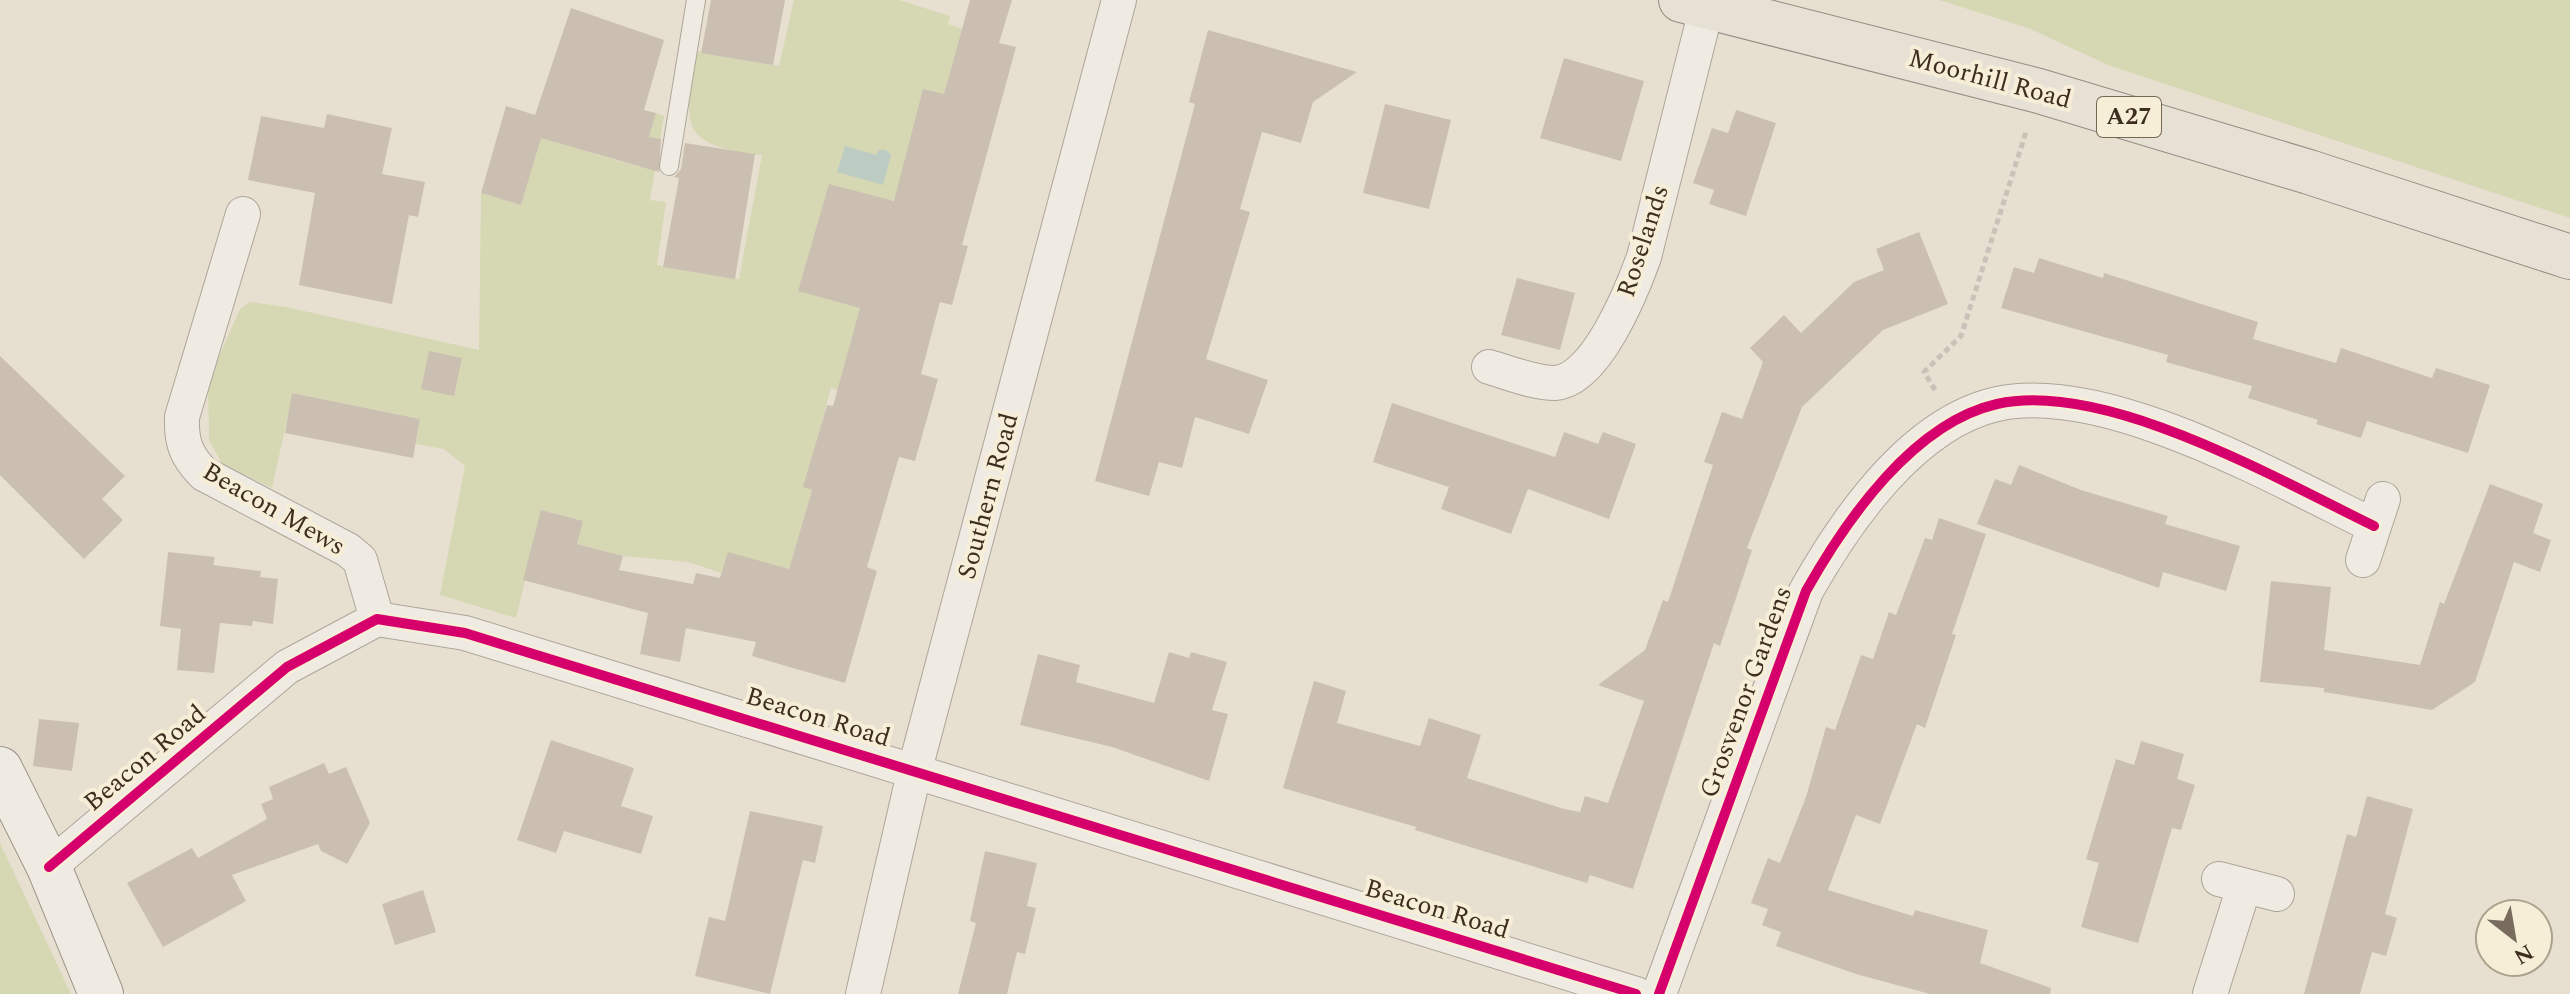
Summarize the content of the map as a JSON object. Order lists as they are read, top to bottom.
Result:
{
  "streets": {
    "main road": ["Moorhill Road", "A27"],
    "street": [
      "Roselands",
      "Southern Road",
      "Beacon Mews",
      "Grosvenor Gardens",
      "Beacon Road"
    ]
  },
  "crossings": [
    ["Moorhill Road", "Roselands"],
    ["Southern Road", "Beacon Road"],
    ["Beacon Mews", "Beacon Road"]
  ],
  "north": "bottom right"
}
